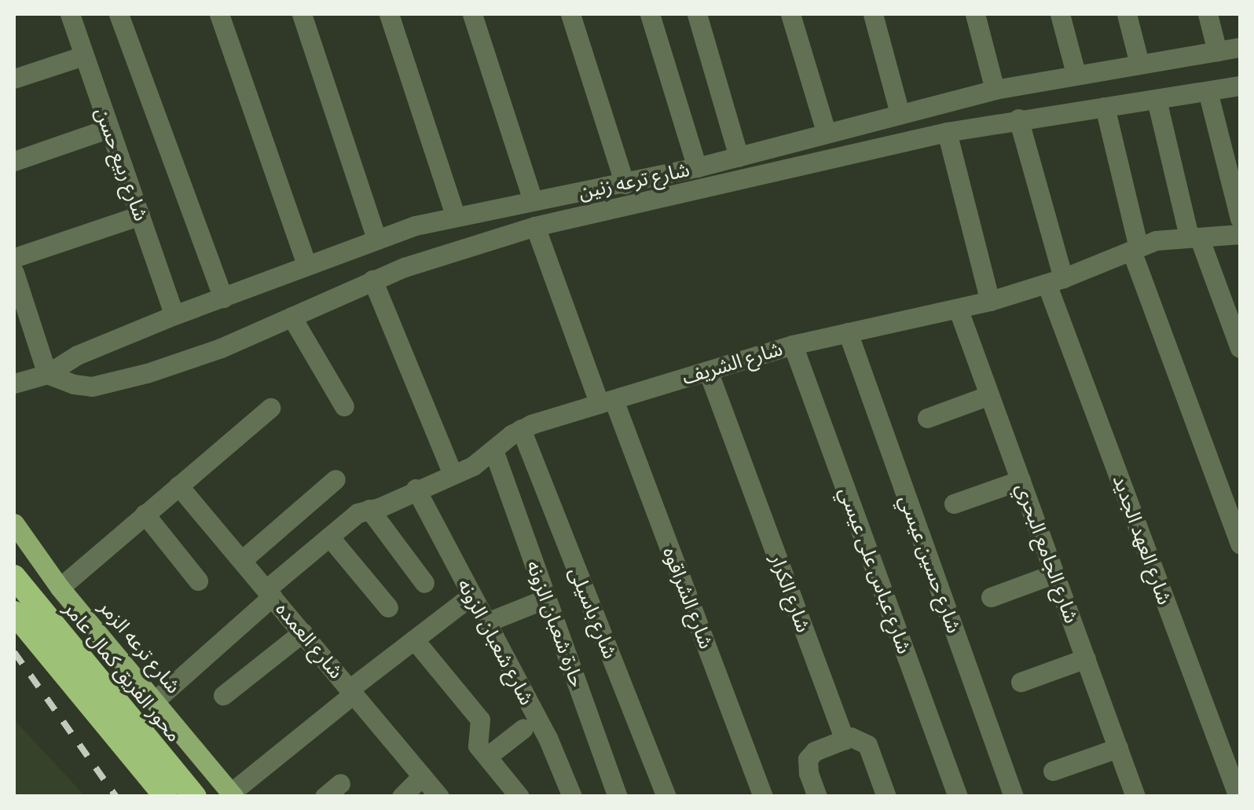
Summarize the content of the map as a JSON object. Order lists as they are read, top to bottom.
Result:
{
  "streets": {
    "highway": ["محور الفريق كمال عامر"],
    "main road": ["شارع ترعه الزمر"],
    "street": [
      "شارع ربيع حسن",
      "شارع ترعه زنين",
      "شارع الشريف",
      "شارع العهد الجديد",
      "شارع الجامع البحري",
      "شارع حسين عيسي",
      "شارع عباس على عيسي",
      "شارع الكرار",
      "شارع الشراقوه",
      "شارع باسيلى",
      "حارة شعبان الزونه",
      "شارع العمده",
      "شارع شعبان الزونه"
    ]
  },
  "crossings": [
    ["شارع ربيع حسن", "شارع ترعه زنين"],
    ["شارع ترعه زنين", "شارع العهد الجديد"],
    ["شارع ترعه زنين", "شارع الشراقوه"],
    ["شارع الشريف", "شارع العهد الجديد"],
    ["شارع الشريف", "شارع الجامع البحري"],
    ["شارع الشريف", "شارع حسين عيسي"],
    ["شارع الشريف", "شارع عباس على عيسي"],
    ["شارع الشريف", "شارع الكرار"],
    ["شارع الشريف", "شارع الشراقوه"],
    ["شارع الشريف", "شارع باسيلى"],
    ["شارع الشريف", "حارة شعبان الزونه"],
    ["شارع الشريف", "شارع العمده"],
    ["شارع الشريف", "شارع شعبان الزونه"],
    ["شارع الشريف", "شارع ترعه الزمر"]
  ]
}
